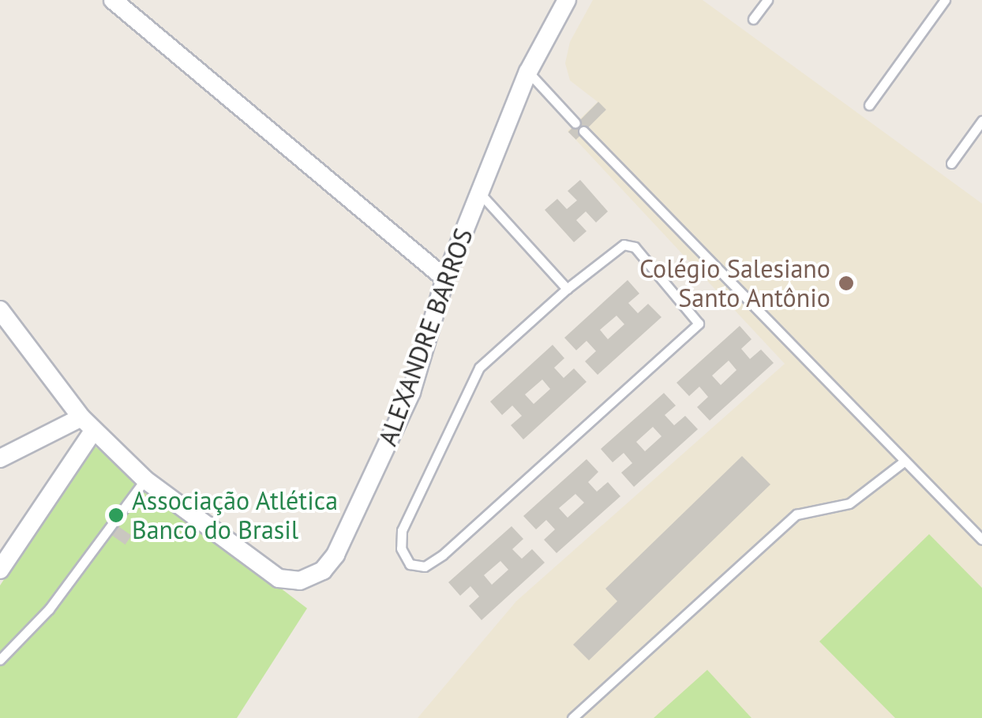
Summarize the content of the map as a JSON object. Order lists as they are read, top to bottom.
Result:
{
  "streets": {
    "street": ["ALEXANDRE BARROS"]
  },
  "places": ["Colégio Salesiano Santo Antônio", "Associação Atlética Banco do Brasil"]
}
